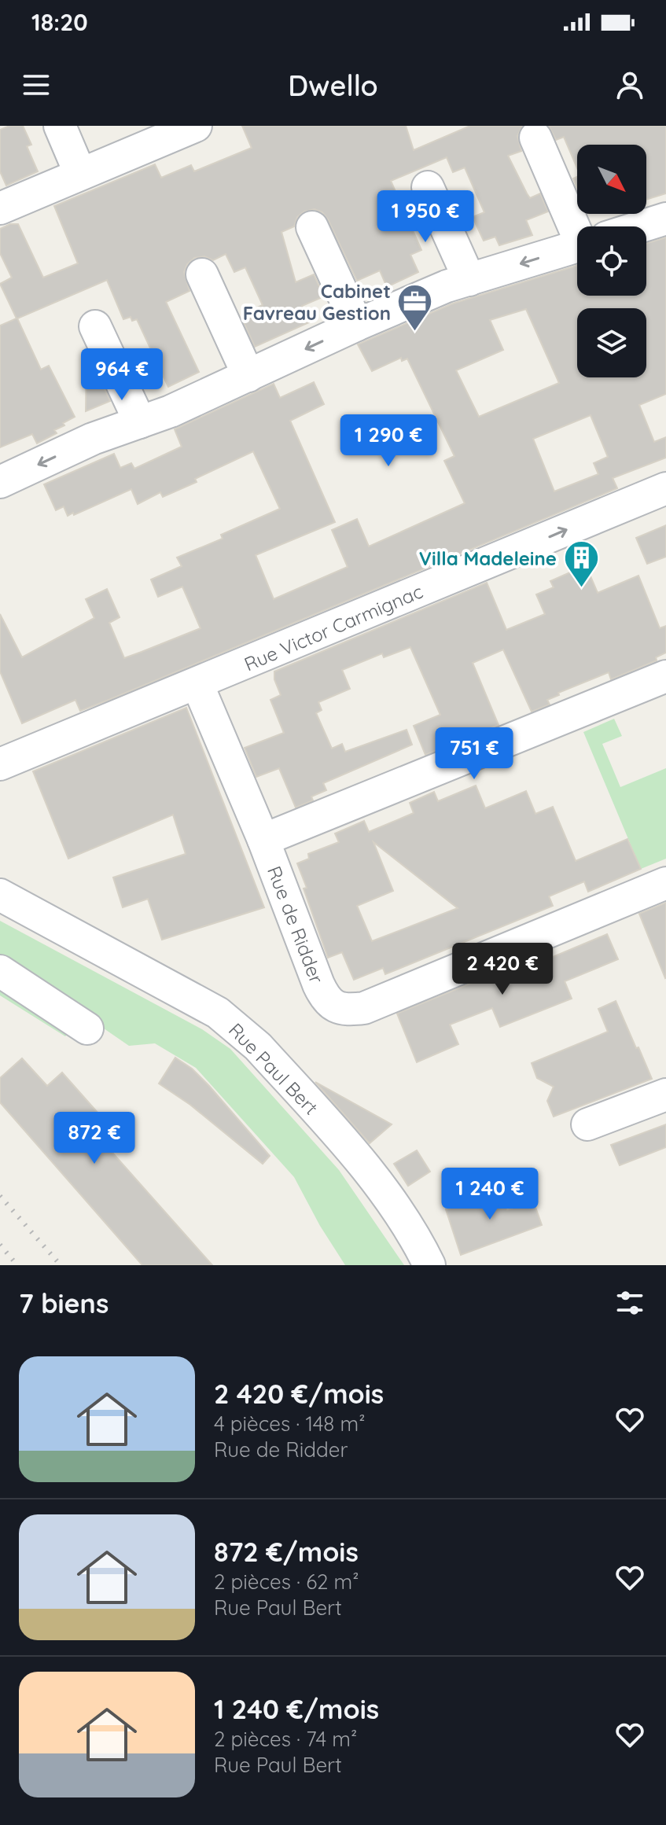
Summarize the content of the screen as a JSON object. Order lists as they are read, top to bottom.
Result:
{
  "streets": {
    "street": ["Rue Victor Carmignac", "Rue de Ridder", "Rue Paul Bert"]
  },
  "crossings": [
    ["Rue Victor Carmignac", "Rue de Ridder"]
  ],
  "places": {
    "office": ["Cabinet Favreau Gestion"],
    "building": ["Villa Madeleine"]
  },
  "north": "bottom right",
  "page": {
    "status": "18:20",
    "header": "Dwello",
    "price": [
      "1 950 €",
      "964 €",
      "1 290 €",
      "751 €",
      "2 420 €",
      "872 €",
      "1 240 €"
    ],
    "heading": "7 biens",
    "list": [
      {
        "name": "2 420 €/mois",
        "note": "4 pièces · 148 m² · Rue de Ridder"
      },
      {
        "name": "872 €/mois",
        "note": "2 pièces · 62 m² · Rue Paul Bert"
      },
      {
        "name": "1 240 €/mois",
        "note": "2 pièces · 74 m² · Rue Paul Bert"
      }
    ]
  }
}
